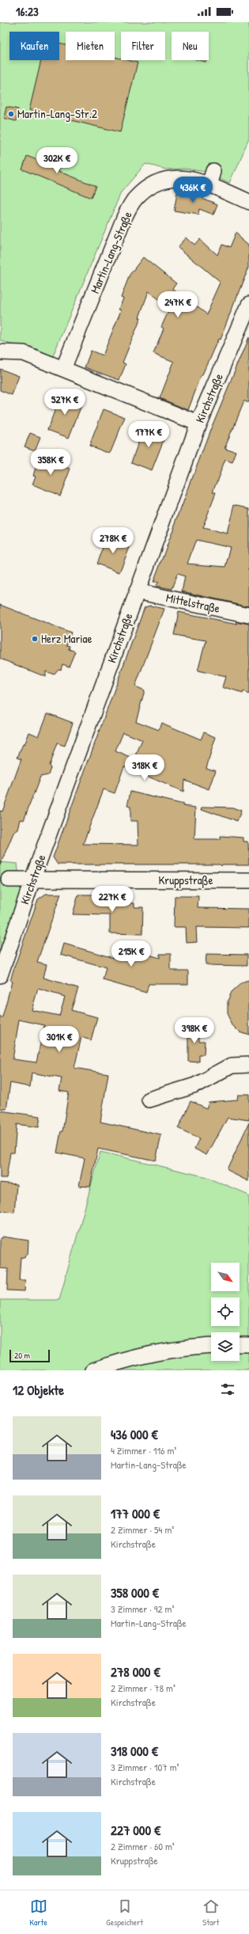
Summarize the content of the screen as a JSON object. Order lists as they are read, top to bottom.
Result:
{
  "streets": {
    "street": [
      "Martin-Lang-Straße",
      "Kirchstraße",
      "Mittelstraße",
      "Kruppstraße"
    ]
  },
  "crossings": [
    ["Kirchstraße", "Mittelstraße"],
    ["Kirchstraße", "Kruppstraße"]
  ],
  "places": ["Martin-Lang-Str.2", "Herz Mariae"],
  "scale_bar": "20 m",
  "north": "bottom right",
  "page": {
    "status": "16:23",
    "chip": [
      "Kaufen",
      "Mieten",
      "Filter",
      "Neu"
    ],
    "price": [
      "302K €",
      "436K €",
      "247K €",
      "527K €",
      "177K €",
      "358K €",
      "278K €",
      "318K €",
      "227K €",
      "215K €",
      "398K €",
      "301K €"
    ],
    "scale": "20 m",
    "heading": "12 Objekte",
    "list": [
      {
        "name": "436 000 €",
        "note": "4 Zimmer · 116 m² · Martin-Lang-Straße"
      },
      {
        "name": "177 000 €",
        "note": "2 Zimmer · 54 m² · Kirchstraße"
      },
      {
        "name": "358 000 €",
        "note": "3 Zimmer · 92 m² · Martin-Lang-Straße"
      },
      {
        "name": "278 000 €",
        "note": "2 Zimmer · 78 m² · Kirchstraße"
      },
      {
        "name": "318 000 €",
        "note": "3 Zimmer · 107 m² · Kirchstraße"
      },
      {
        "name": "227 000 €",
        "note": "2 Zimmer · 60 m² · Kruppstraße"
      }
    ],
    "tabs": ["Karte", "Gespeichert", "Start"]
  }
}
